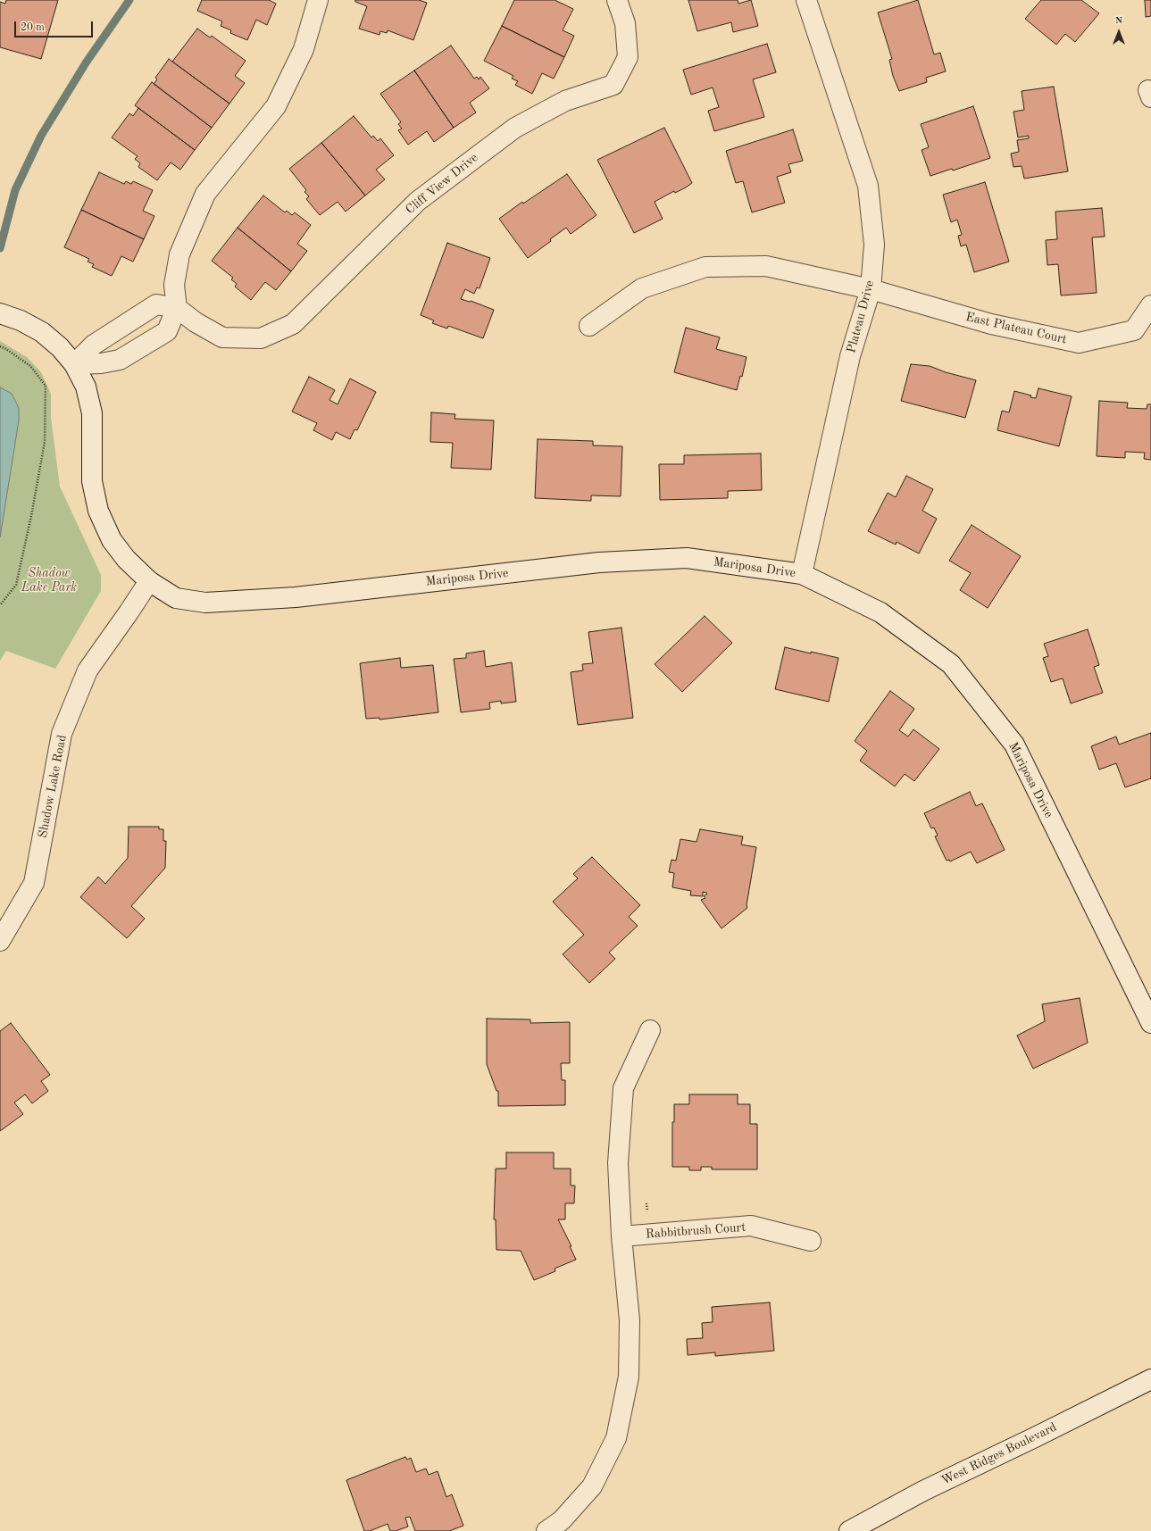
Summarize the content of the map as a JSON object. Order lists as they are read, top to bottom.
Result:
{
  "streets": {
    "street": [
      "Cliff View Drive",
      "Plateau Drive",
      "East Plateau Court",
      "Mariposa Drive",
      "Shadow Lake Road",
      "Rabbitbrush Court",
      "West Ridges Boulevard"
    ]
  },
  "crossings": [
    ["Cliff View Drive", "Mariposa Drive"],
    ["Plateau Drive", "East Plateau Court"],
    ["Plateau Drive", "Mariposa Drive"],
    ["Mariposa Drive", "Shadow Lake Road"]
  ],
  "parks": ["Shadow Lake Park"],
  "scale_bar": "20 m",
  "north": "top"
}
